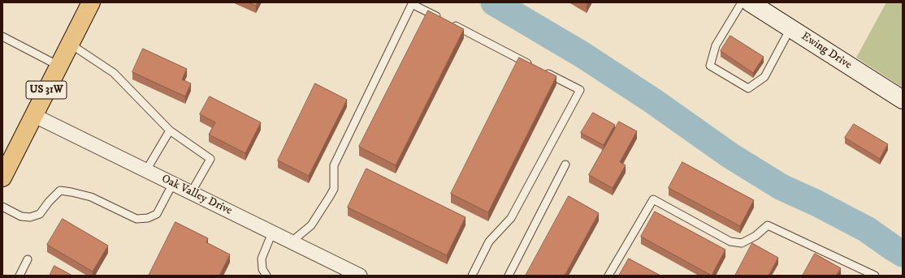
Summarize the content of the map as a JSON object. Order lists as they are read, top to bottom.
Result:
{
  "streets": {
    "main road": ["Ewing Drive", "US 31W"],
    "street": ["Oak Valley Drive"]
  },
  "crossings": [
    ["US 31W", "Oak Valley Drive"]
  ]
}
